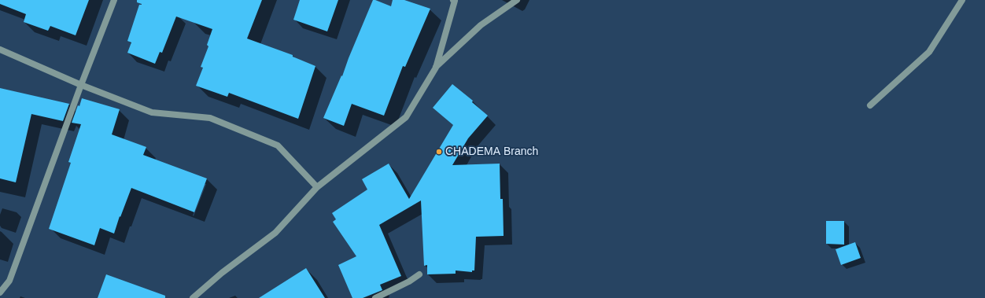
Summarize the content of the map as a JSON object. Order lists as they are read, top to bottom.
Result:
{
  "places": ["CHADEMA Branch"]
}
